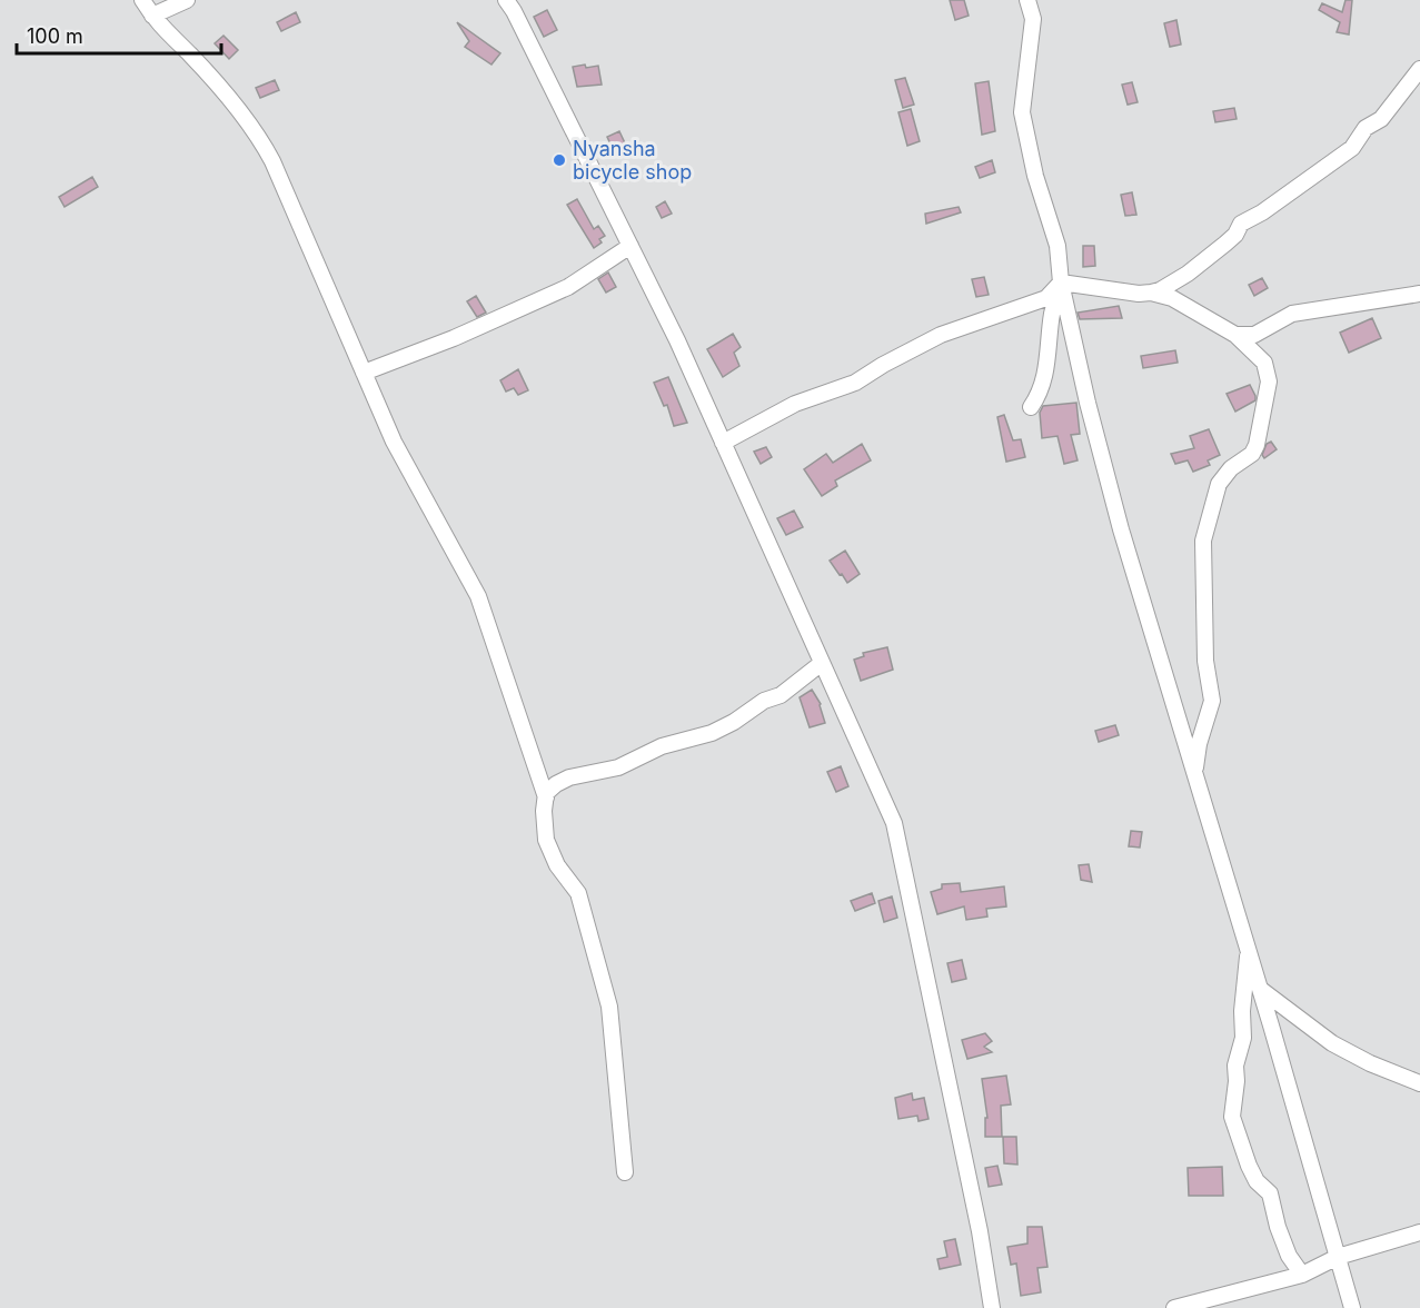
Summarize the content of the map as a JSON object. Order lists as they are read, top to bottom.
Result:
{
  "places": ["Nyansha bicycle shop"],
  "scale_bar": "100 m"
}
